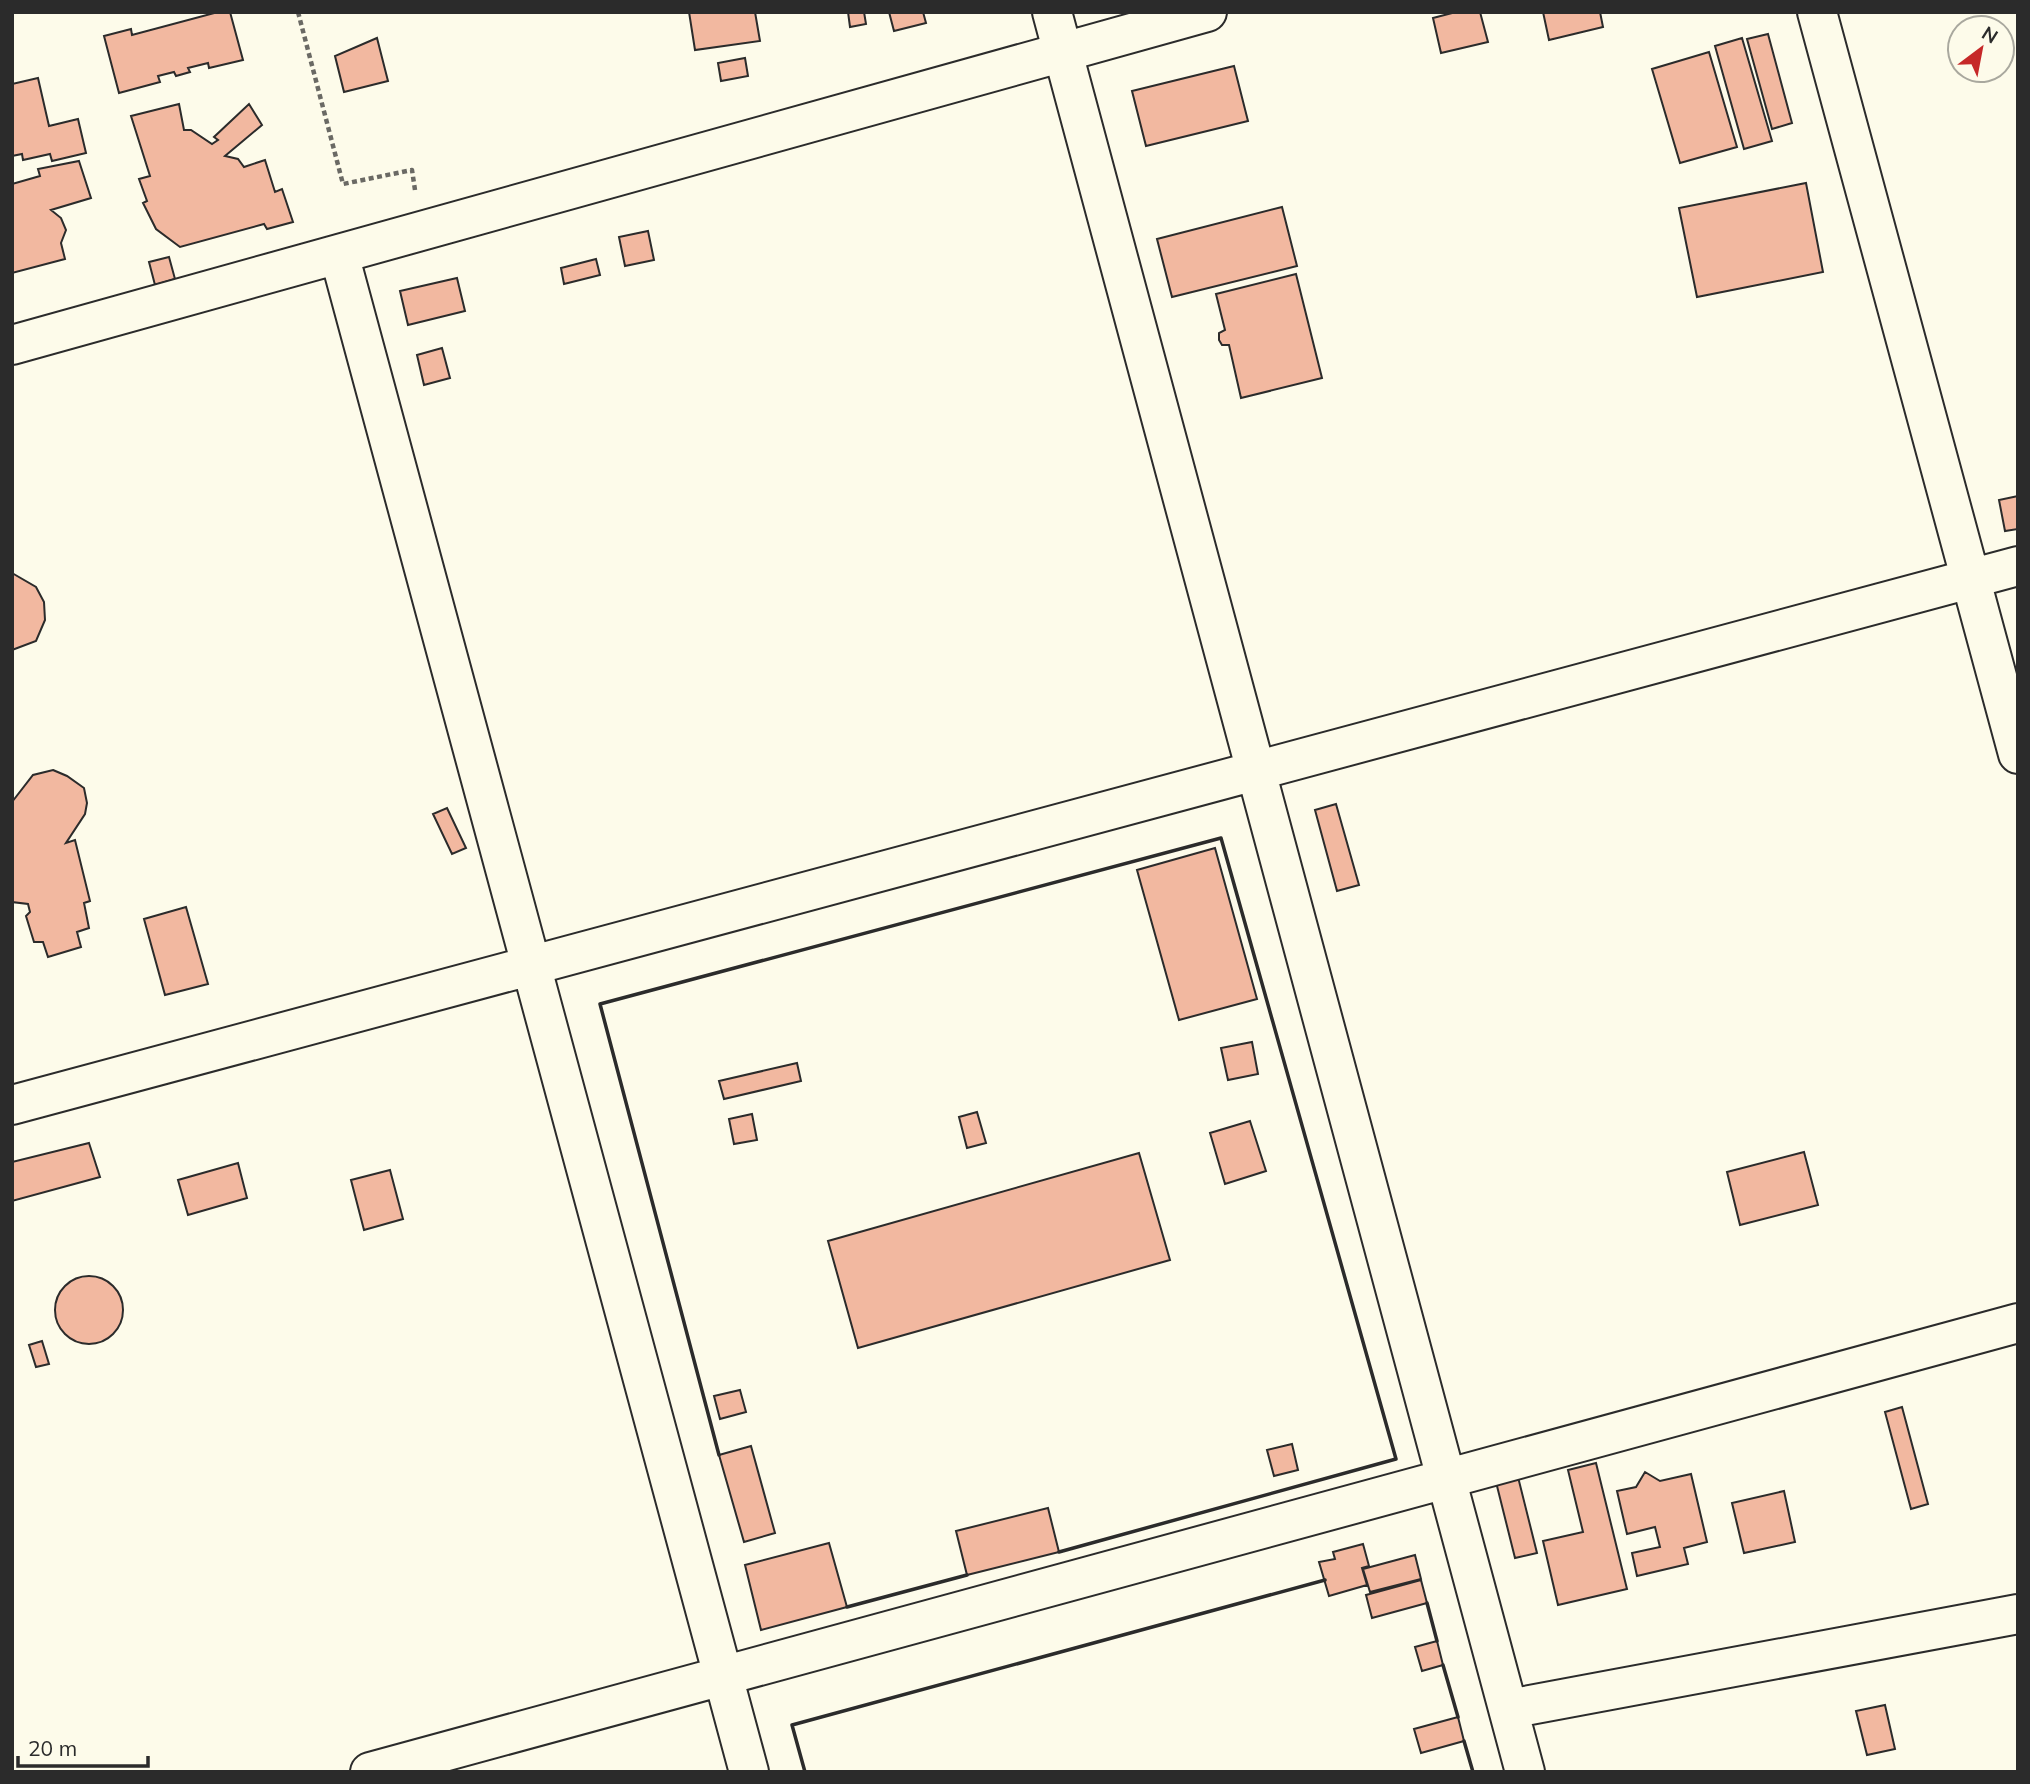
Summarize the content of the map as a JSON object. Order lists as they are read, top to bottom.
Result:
{
  "scale_bar": "20 m",
  "north": "top right"
}
